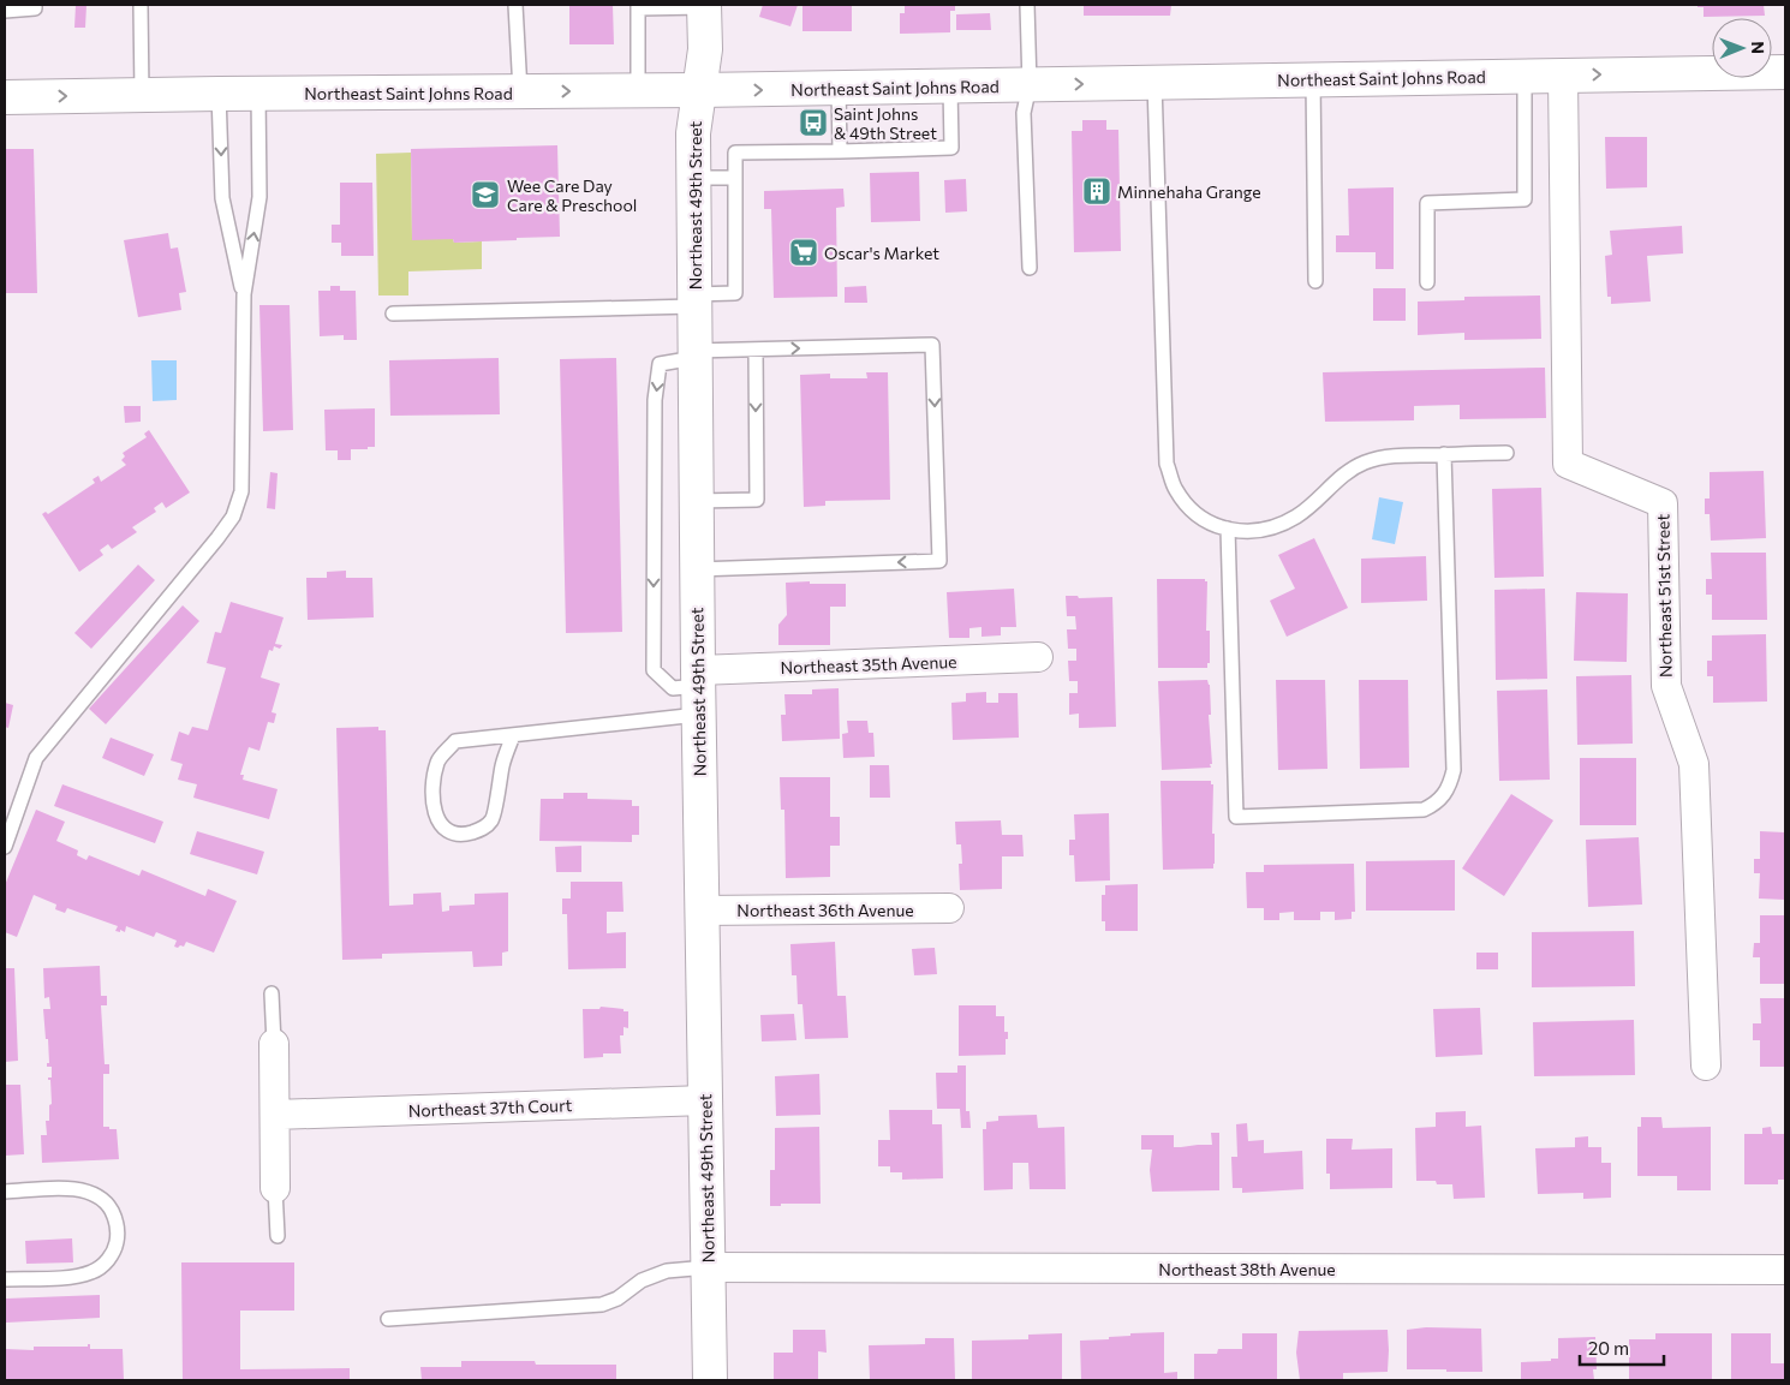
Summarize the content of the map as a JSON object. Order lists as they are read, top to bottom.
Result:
{
  "streets": {
    "main road": ["Northeast Saint Johns Road", "Northeast 49th Street"],
    "street": [
      "Northeast 51st Street",
      "Northeast 35th Avenue",
      "Northeast 36th Avenue",
      "Northeast 37th Court",
      "Northeast 38th Avenue"
    ]
  },
  "crossings": [
    ["Northeast Saint Johns Road", "Northeast 49th Street"],
    ["Northeast Saint Johns Road", "Northeast 51st Street"],
    ["Northeast 49th Street", "Northeast 35th Avenue"],
    ["Northeast 49th Street", "Northeast 36th Avenue"],
    ["Northeast 49th Street", "Northeast 37th Court"],
    ["Northeast 49th Street", "Northeast 38th Avenue"]
  ],
  "one_way": ["Northeast Saint Johns Road"],
  "places": {
    "bus stop": ["Saint Johns & 49th Street"],
    "building": ["Minnehaha Grange"],
    "school or university": ["Wee Care Day Care & Preschool"],
    "supermarket": ["Oscar's Market"]
  },
  "scale_bar": "20 m",
  "north": "right"
}
